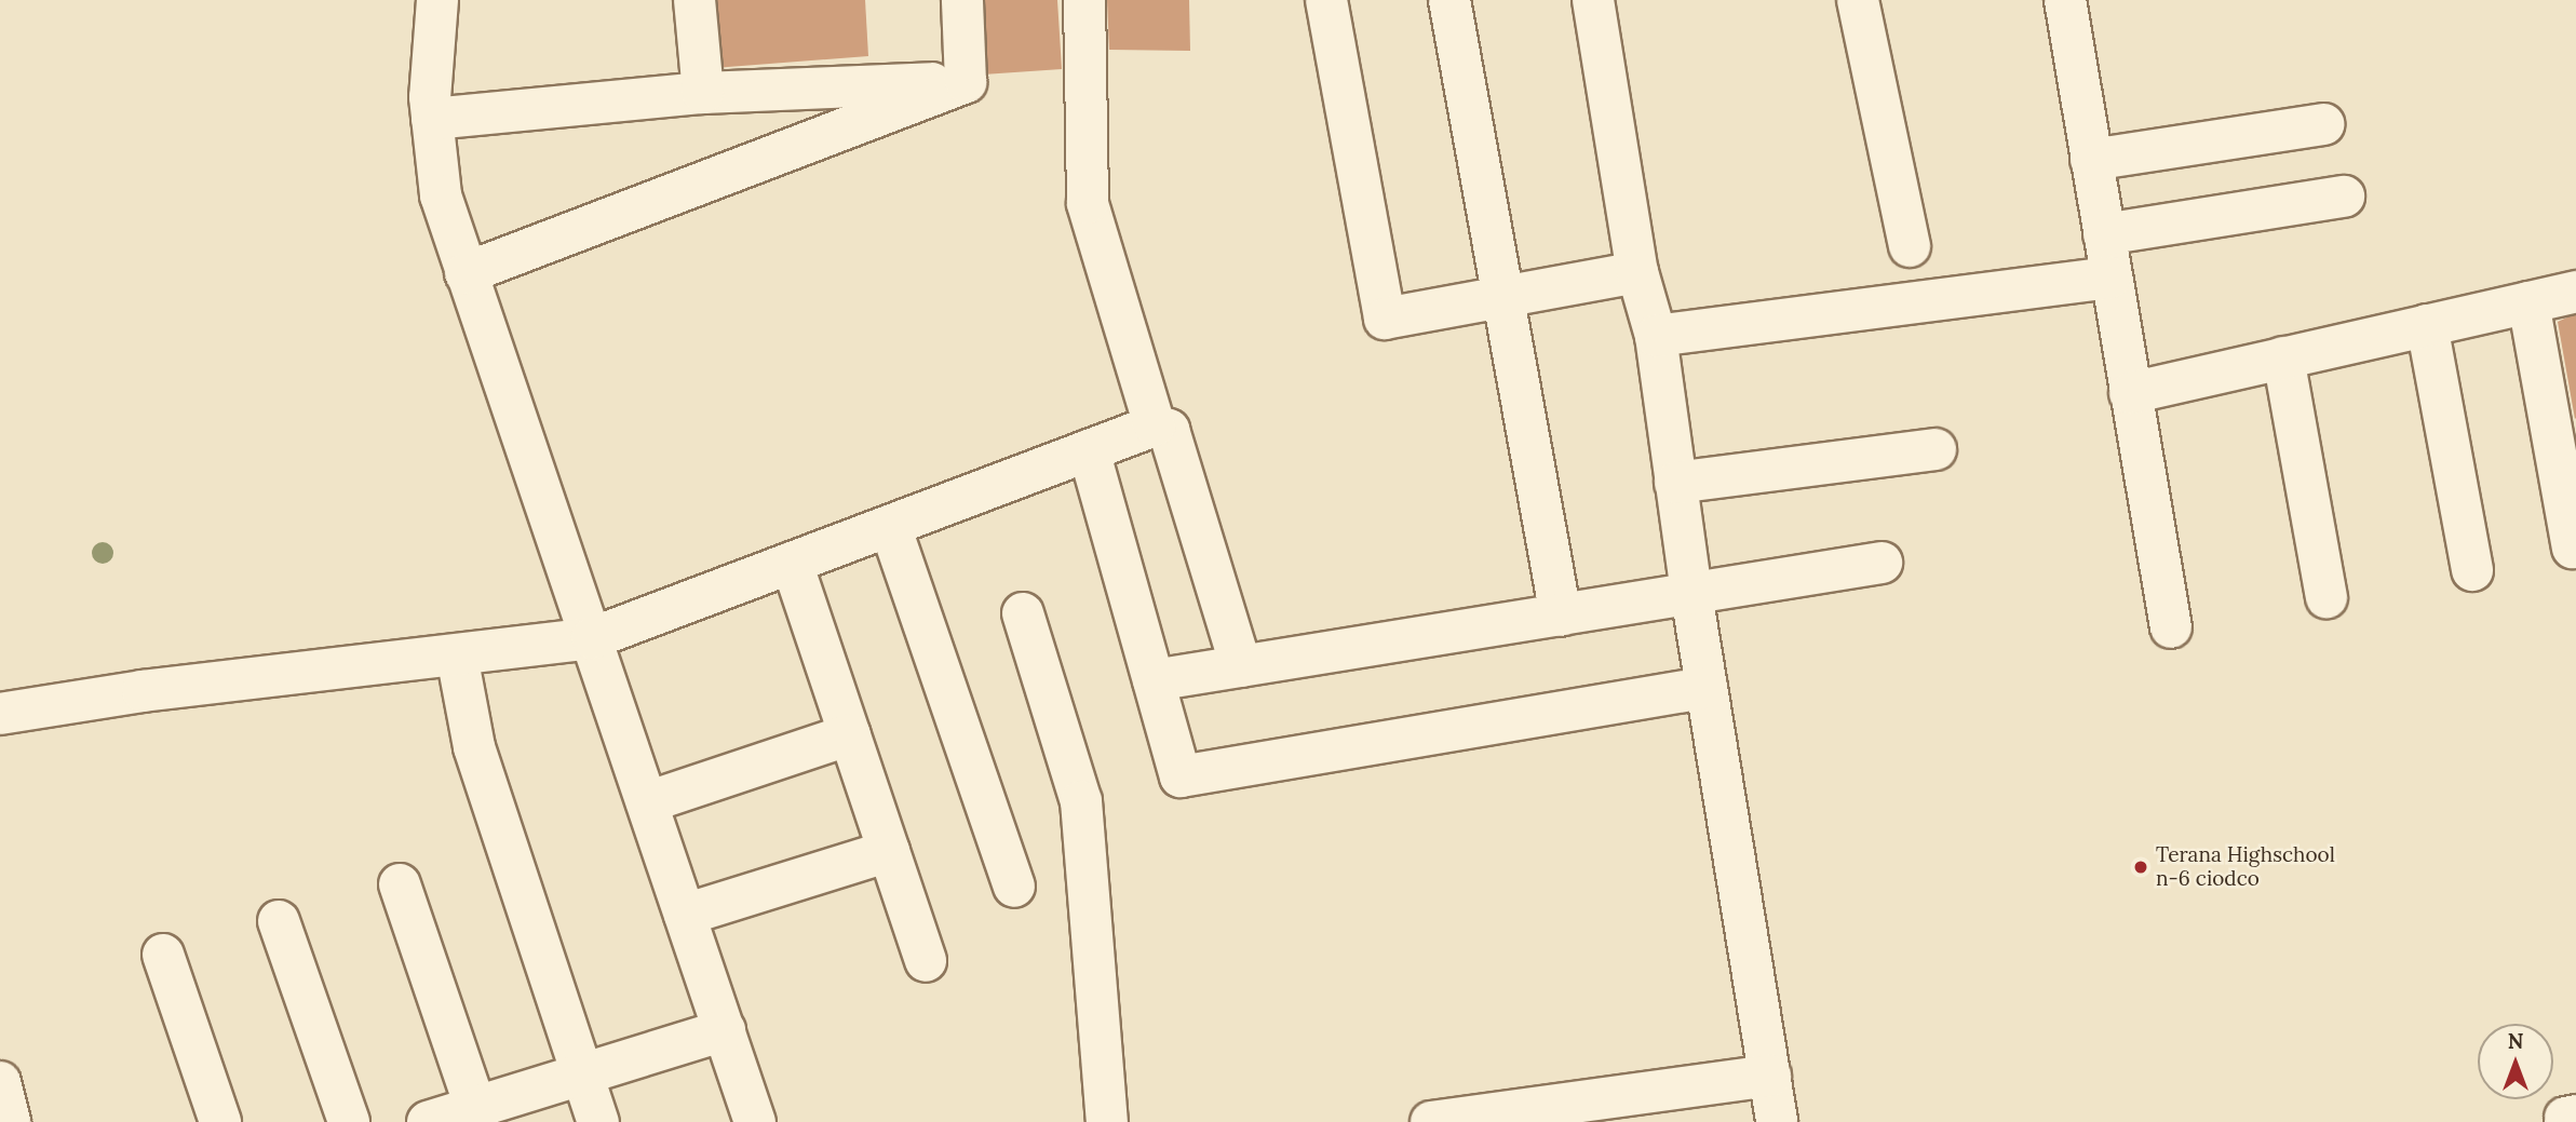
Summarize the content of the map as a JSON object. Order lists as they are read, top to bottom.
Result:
{
  "places": ["Terana Highschool n-6 ciodco"],
  "north": "top"
}
